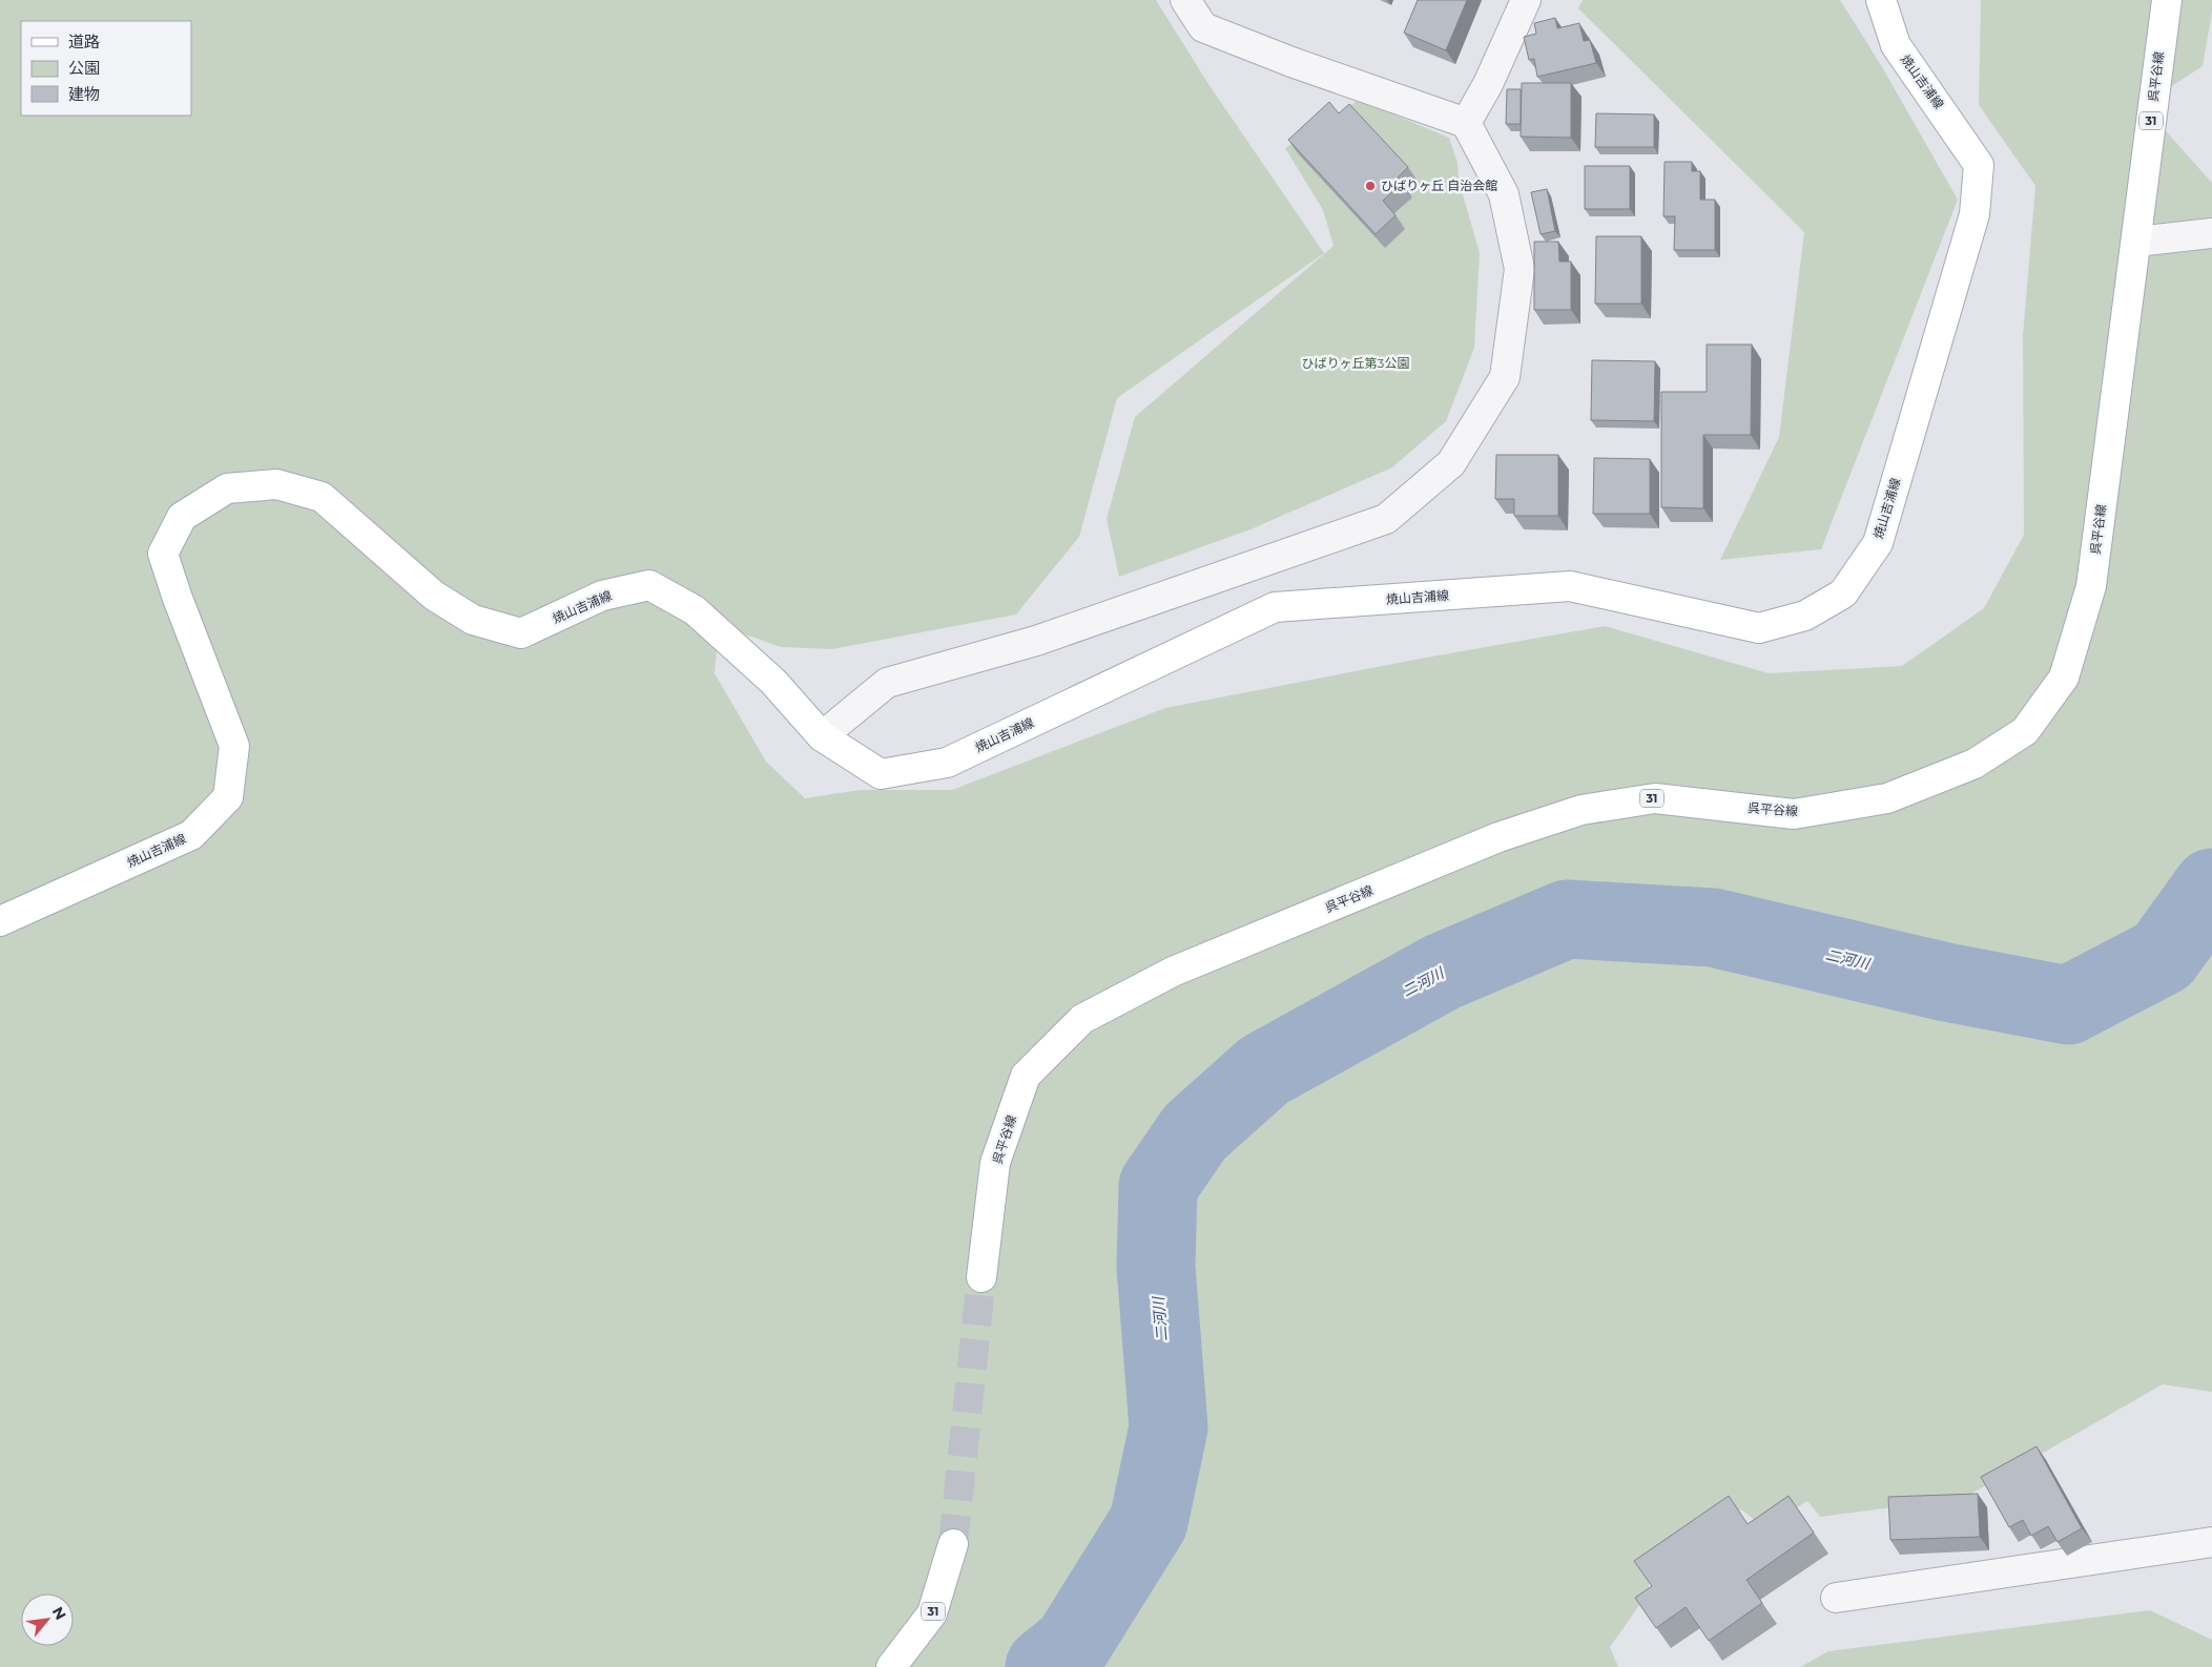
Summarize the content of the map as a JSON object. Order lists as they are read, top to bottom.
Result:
{
  "streets": {
    "main road": ["呉平谷線", "焼山吉浦線", "31"]
  },
  "water": ["二河川"],
  "parks": ["ひばりヶ丘第3公園"],
  "places": ["ひばりヶ丘 自治会館"],
  "legend": ["道路", "公園", "建物"],
  "north": "top right"
}
